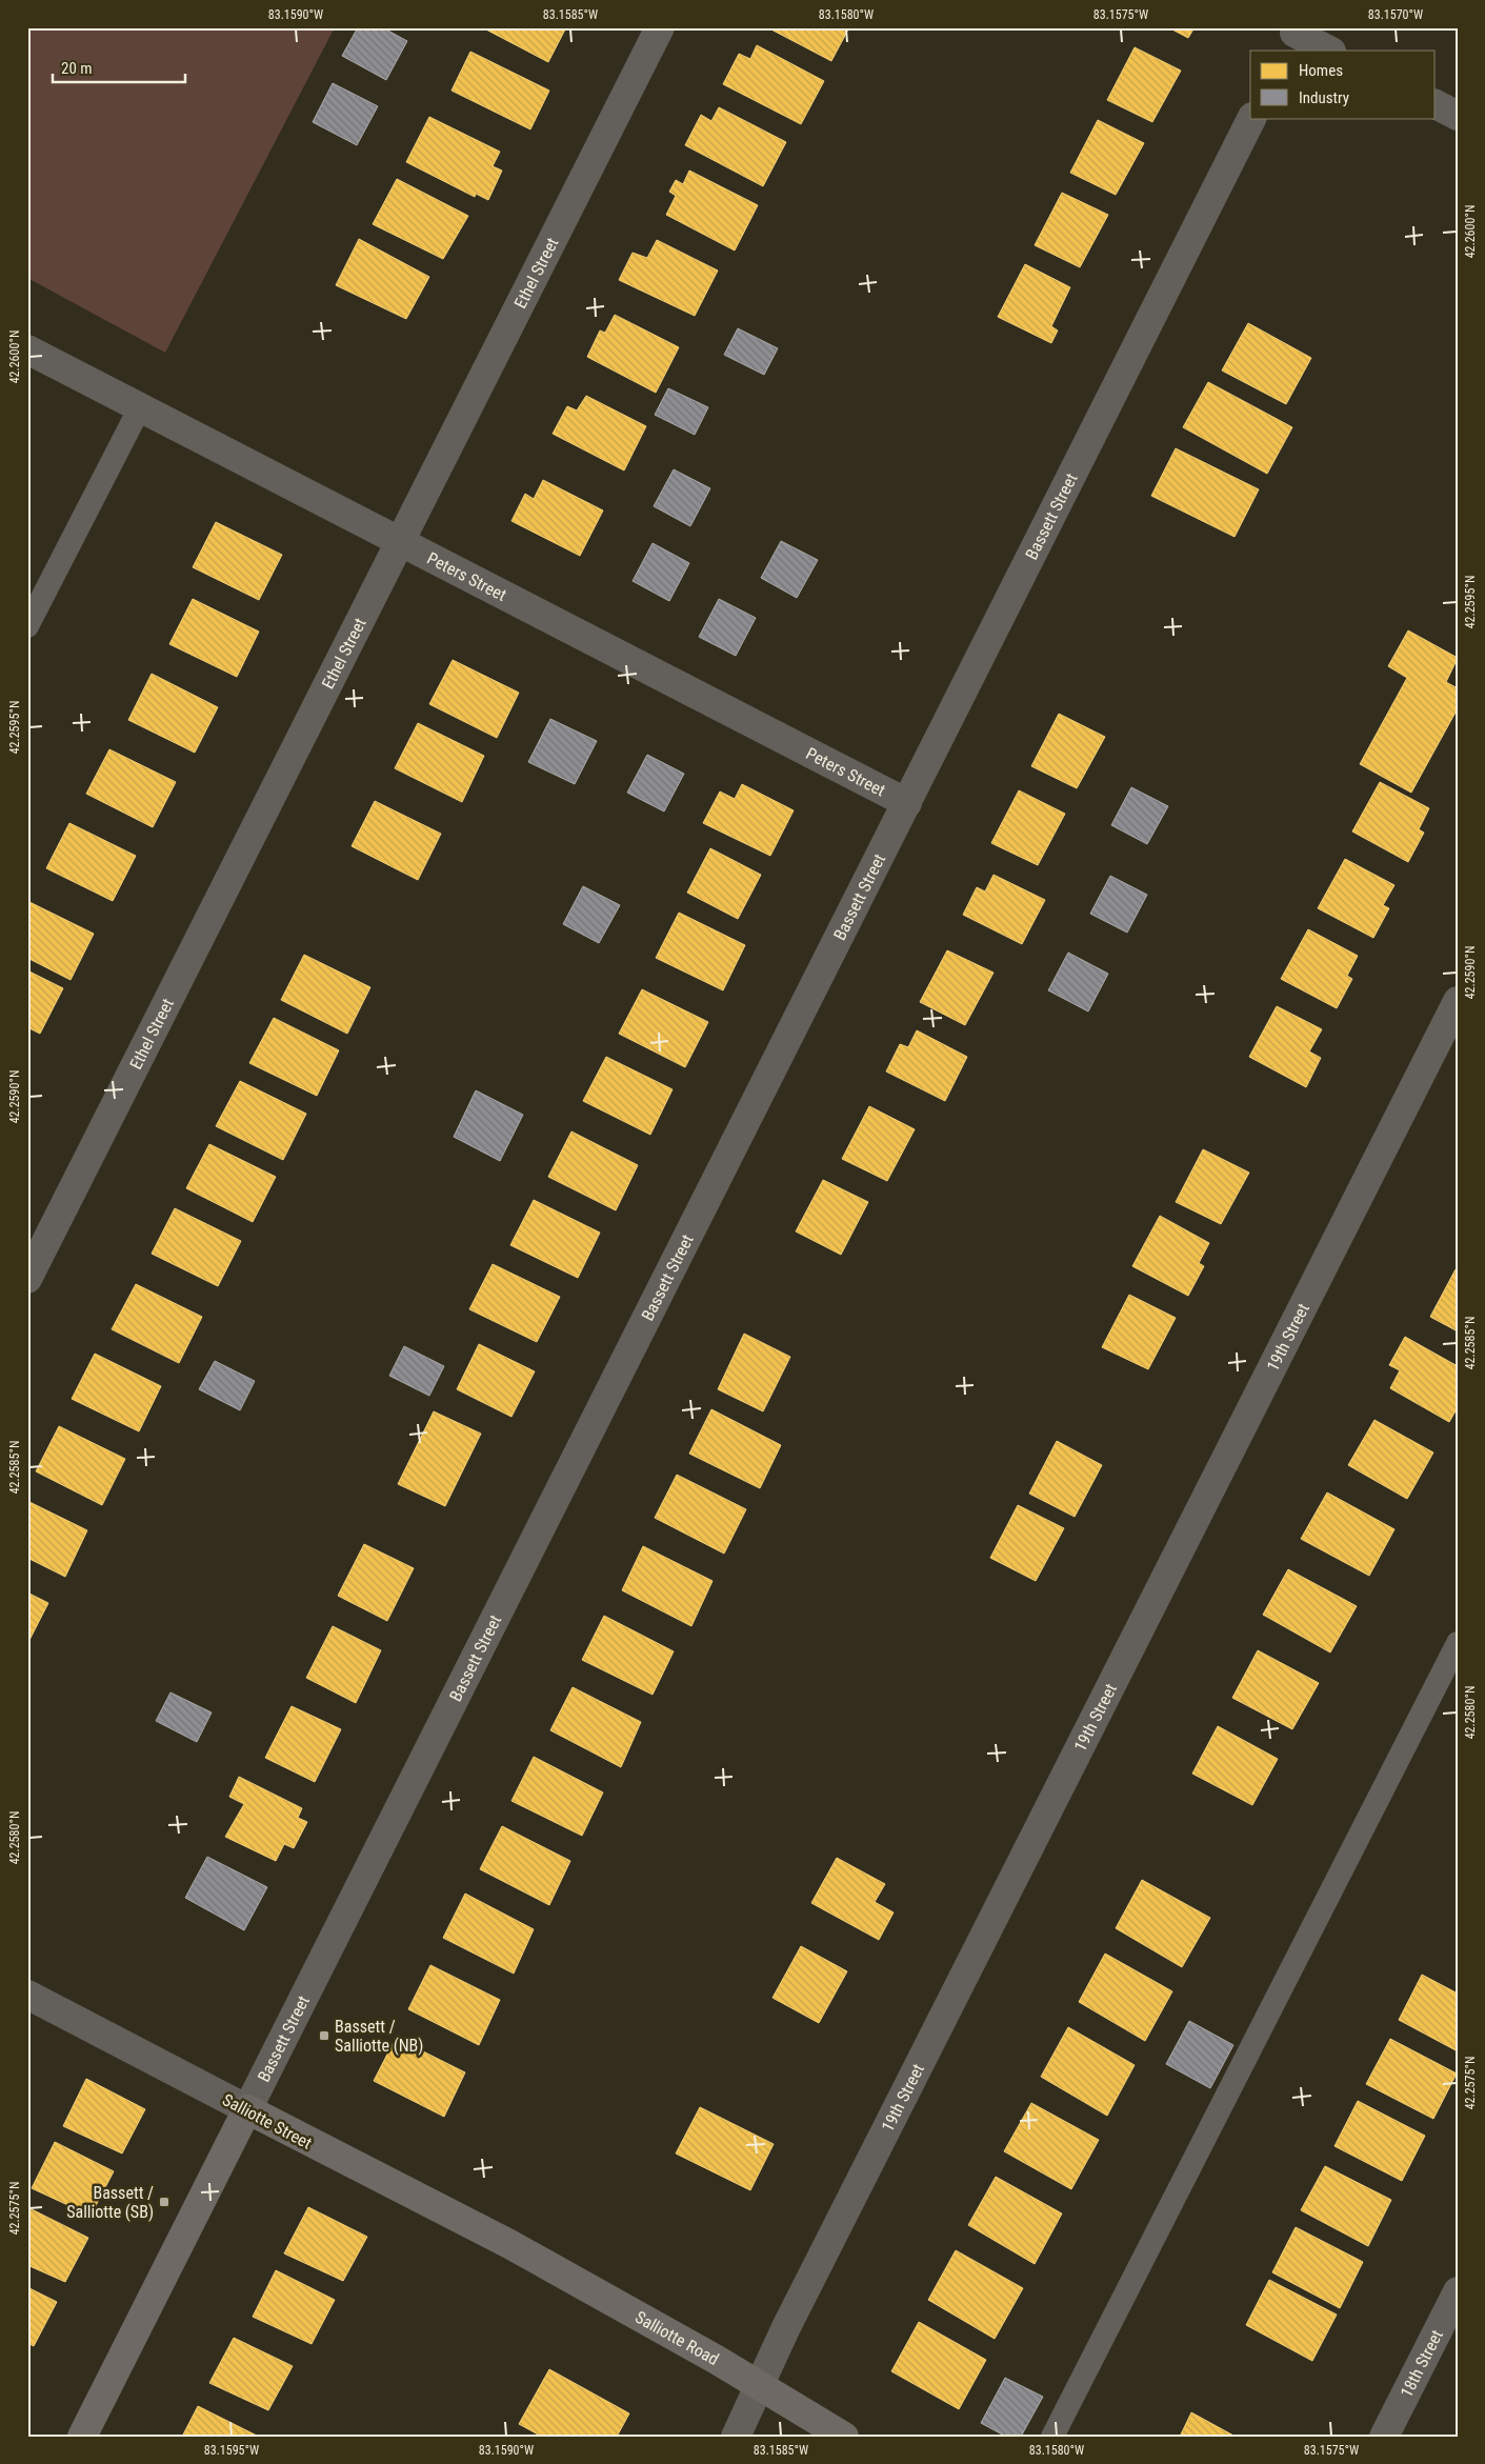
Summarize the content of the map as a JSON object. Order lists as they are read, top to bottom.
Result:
{
  "streets": {
    "street": [
      "Ethel Street",
      "Bassett Street",
      "Peters Street",
      "19th Street",
      "Salliotte Street",
      "Salliotte Road",
      "18th Street"
    ]
  },
  "crossings": [
    ["Ethel Street", "Peters Street"],
    ["Bassett Street", "Peters Street"],
    ["Bassett Street", "Salliotte Street"],
    ["19th Street", "Salliotte Road"],
    ["Salliotte Street", "Salliotte Road"]
  ],
  "places": {
    "transit": ["Bassett / Salliotte (NB)", "Bassett / Salliotte (SB)"]
  },
  "legend": ["Homes", "Industry"],
  "scale_bar": "20 m",
  "coordinates": [
    "83.1590°W",
    "83.1585°W",
    "83.1580°W",
    "83.1575°W",
    "83.1570°W",
    "42.2600°N",
    "42.2595°N",
    "42.2590°N",
    "42.2585°N",
    "42.2580°N",
    "42.2575°N",
    "83.1595°W"
  ]
}
